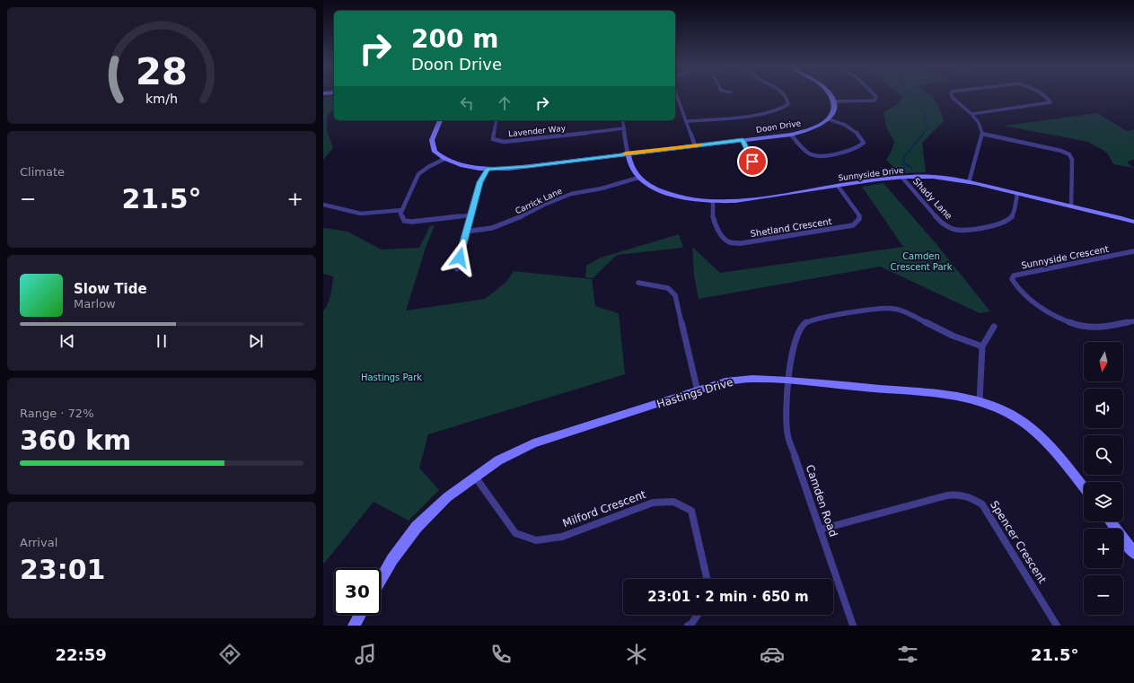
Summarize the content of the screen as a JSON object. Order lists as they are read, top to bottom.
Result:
{
  "streets": {
    "street": [
      "Doon Drive",
      "Lavender Way",
      "Sunnyside Drive",
      "Shady Lane",
      "Carrick Lane",
      "Shetland Crescent",
      "Sunnyside Crescent",
      "Hastings Drive",
      "Camden Road",
      "Milford Crescent",
      "Spencer Crescent"
    ]
  },
  "crossings": [
    ["Doon Drive", "Sunnyside Drive"],
    ["Sunnyside Drive", "Shady Lane"],
    ["Sunnyside Drive", "Carrick Lane"],
    ["Sunnyside Drive", "Shetland Crescent"],
    ["Hastings Drive", "Camden Road"],
    ["Hastings Drive", "Milford Crescent"],
    ["Camden Road", "Spencer Crescent"]
  ],
  "parks": ["Camden Crescent Park", "Hastings Park"],
  "north": "bottom",
  "page": {
    "turn": ["200 m", "Doon Drive"],
    "tile": [
      "Climate",
      ["Range · 72%", "360 km"],
      ["Arrival", "23:01"]
    ],
    "heat": ["−", "21.5°", "+"],
    "song": ["Slow Tide", "Marlow"],
    "map_buttons": ["+", "−"],
    "limit": "30",
    "trip": "23:01 · 2 min · 650 m",
    "tabs": ["22:59", "21.5°"],
    "gauge": ["28", "km/h"]
  }
}
